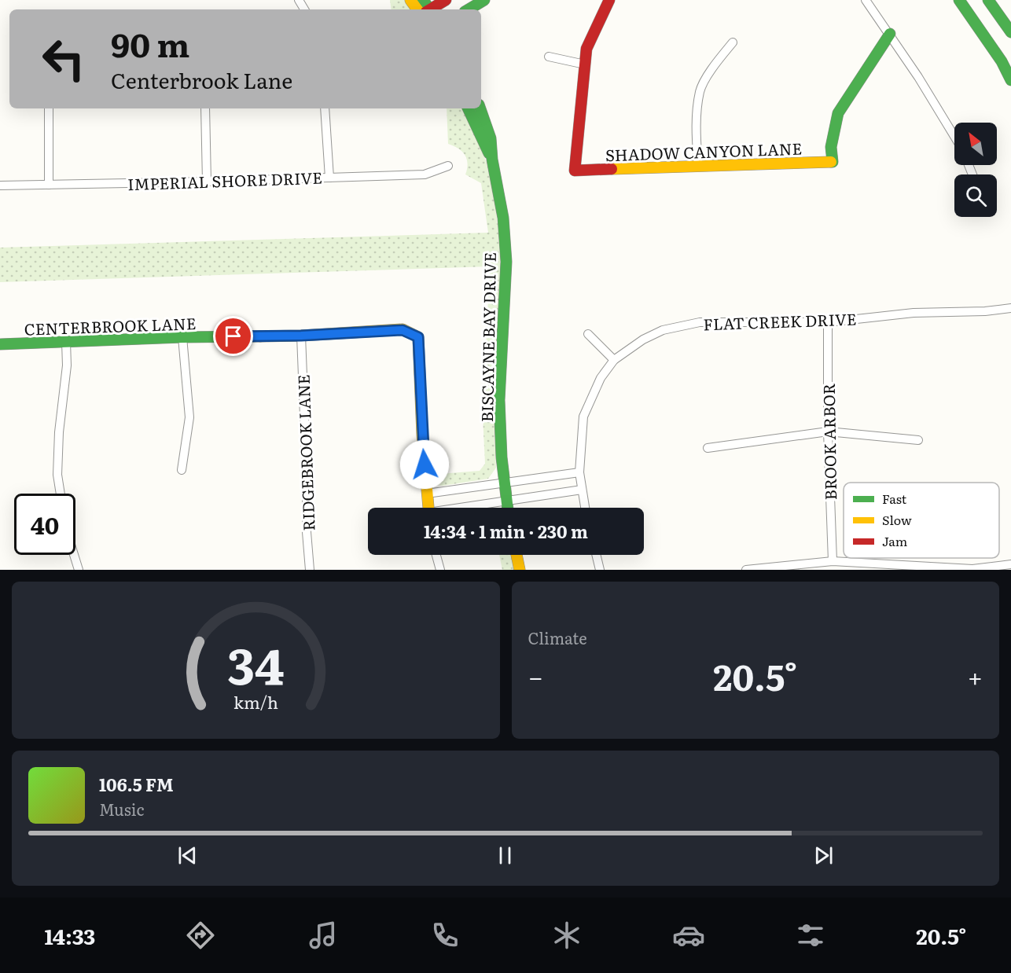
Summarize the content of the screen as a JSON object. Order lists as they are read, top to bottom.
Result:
{
  "streets": {
    "street": [
      "SHADOW CANYON LANE",
      "IMPERIAL SHORE DRIVE",
      "FLAT CREEK DRIVE",
      "CENTERBROOK LANE",
      "BISCAYNE BAY DRIVE",
      "BROOK ARBOR",
      "RIDGEBROOK LANE"
    ]
  },
  "crossings": [
    ["FLAT CREEK DRIVE", "BROOK ARBOR"],
    ["CENTERBROOK LANE", "RIDGEBROOK LANE"]
  ],
  "legend": ["Fast", "Slow", "Jam"],
  "north": "top left",
  "page": {
    "turn": ["90 m", "Centerbrook Lane"],
    "limit": "40",
    "trip": "14:34 · 1 min · 230 m",
    "tile": "Climate",
    "heat": ["−", "20.5°", "+"],
    "song": ["106.5 FM", "Music"],
    "tabs": ["14:33", "20.5°"],
    "gauge": ["34", "km/h"]
  }
}
